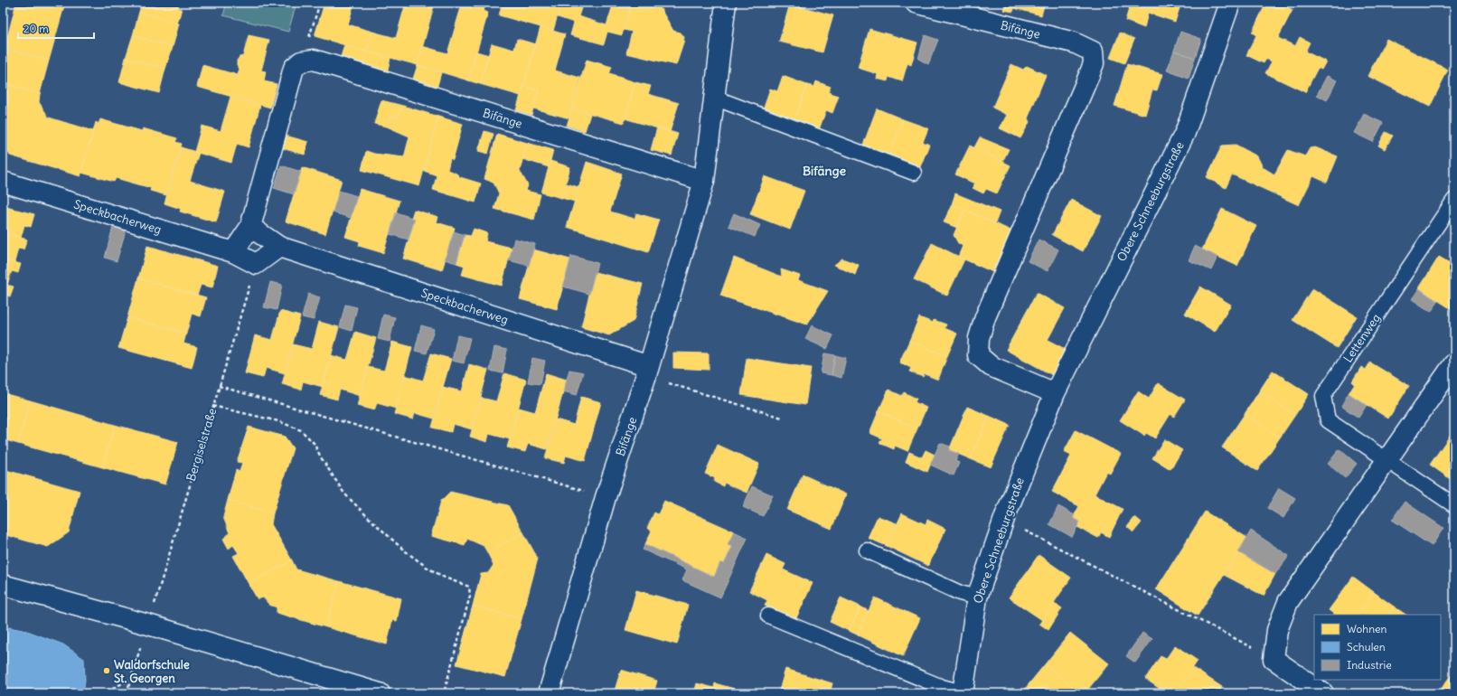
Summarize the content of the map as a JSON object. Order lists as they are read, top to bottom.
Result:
{
  "streets": {
    "street": ["Bifänge", "Obere Schneeburgstraße", "Speckbacherweg"],
    "lane": ["Lettenweg"],
    "path": ["Bergiselstraße"]
  },
  "crossings": [
    ["Bifänge", "Obere Schneeburgstraße"],
    ["Bifänge", "Speckbacherweg"],
    ["Speckbacherweg", "Bergiselstraße"]
  ],
  "districts": ["Bifänge"],
  "places": ["Waldorfschule St. Georgen"],
  "legend": ["Wohnen", "Schulen", "Industrie"],
  "scale_bar": "20 m"
}
